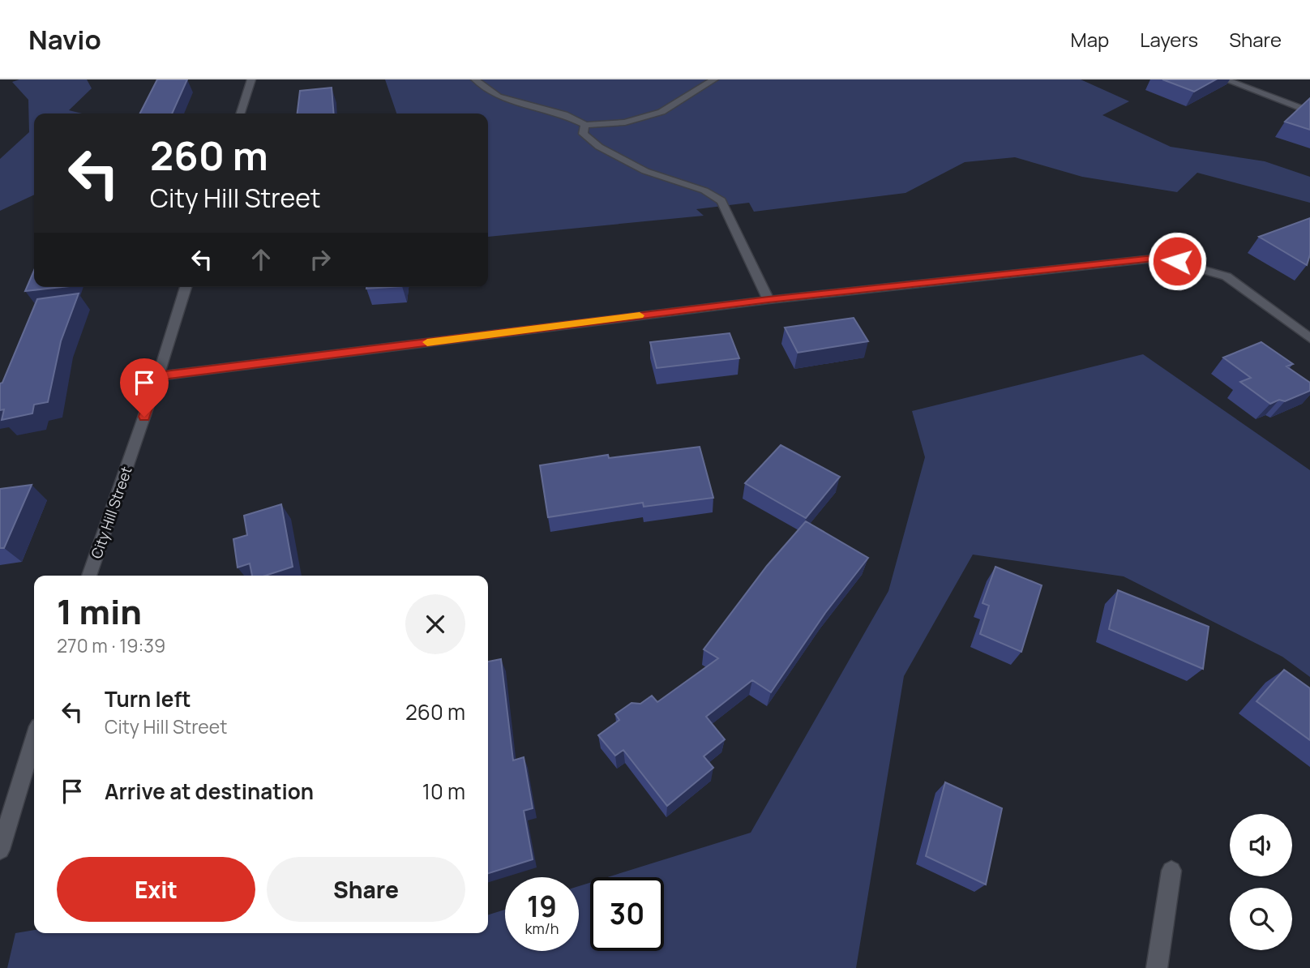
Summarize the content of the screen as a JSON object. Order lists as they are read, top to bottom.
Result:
{
  "streets": {
    "street": ["City Hill Street"]
  },
  "page": {
    "header": "Navio",
    "nav": ["Map", "Layers", "Share"],
    "turn": ["260 m", "City Hill Street"],
    "heading": ["1 min", "270 m · 19:39"],
    "list": [
      {
        "name": "Turn left",
        "note": "City Hill Street",
        "value": "260 m"
      },
      {
        "name": "Arrive at destination",
        "value": "10 m"
      }
    ],
    "buttons": ["Exit", "Share"],
    "speed": "19 km/h",
    "limit": "30"
  }
}
